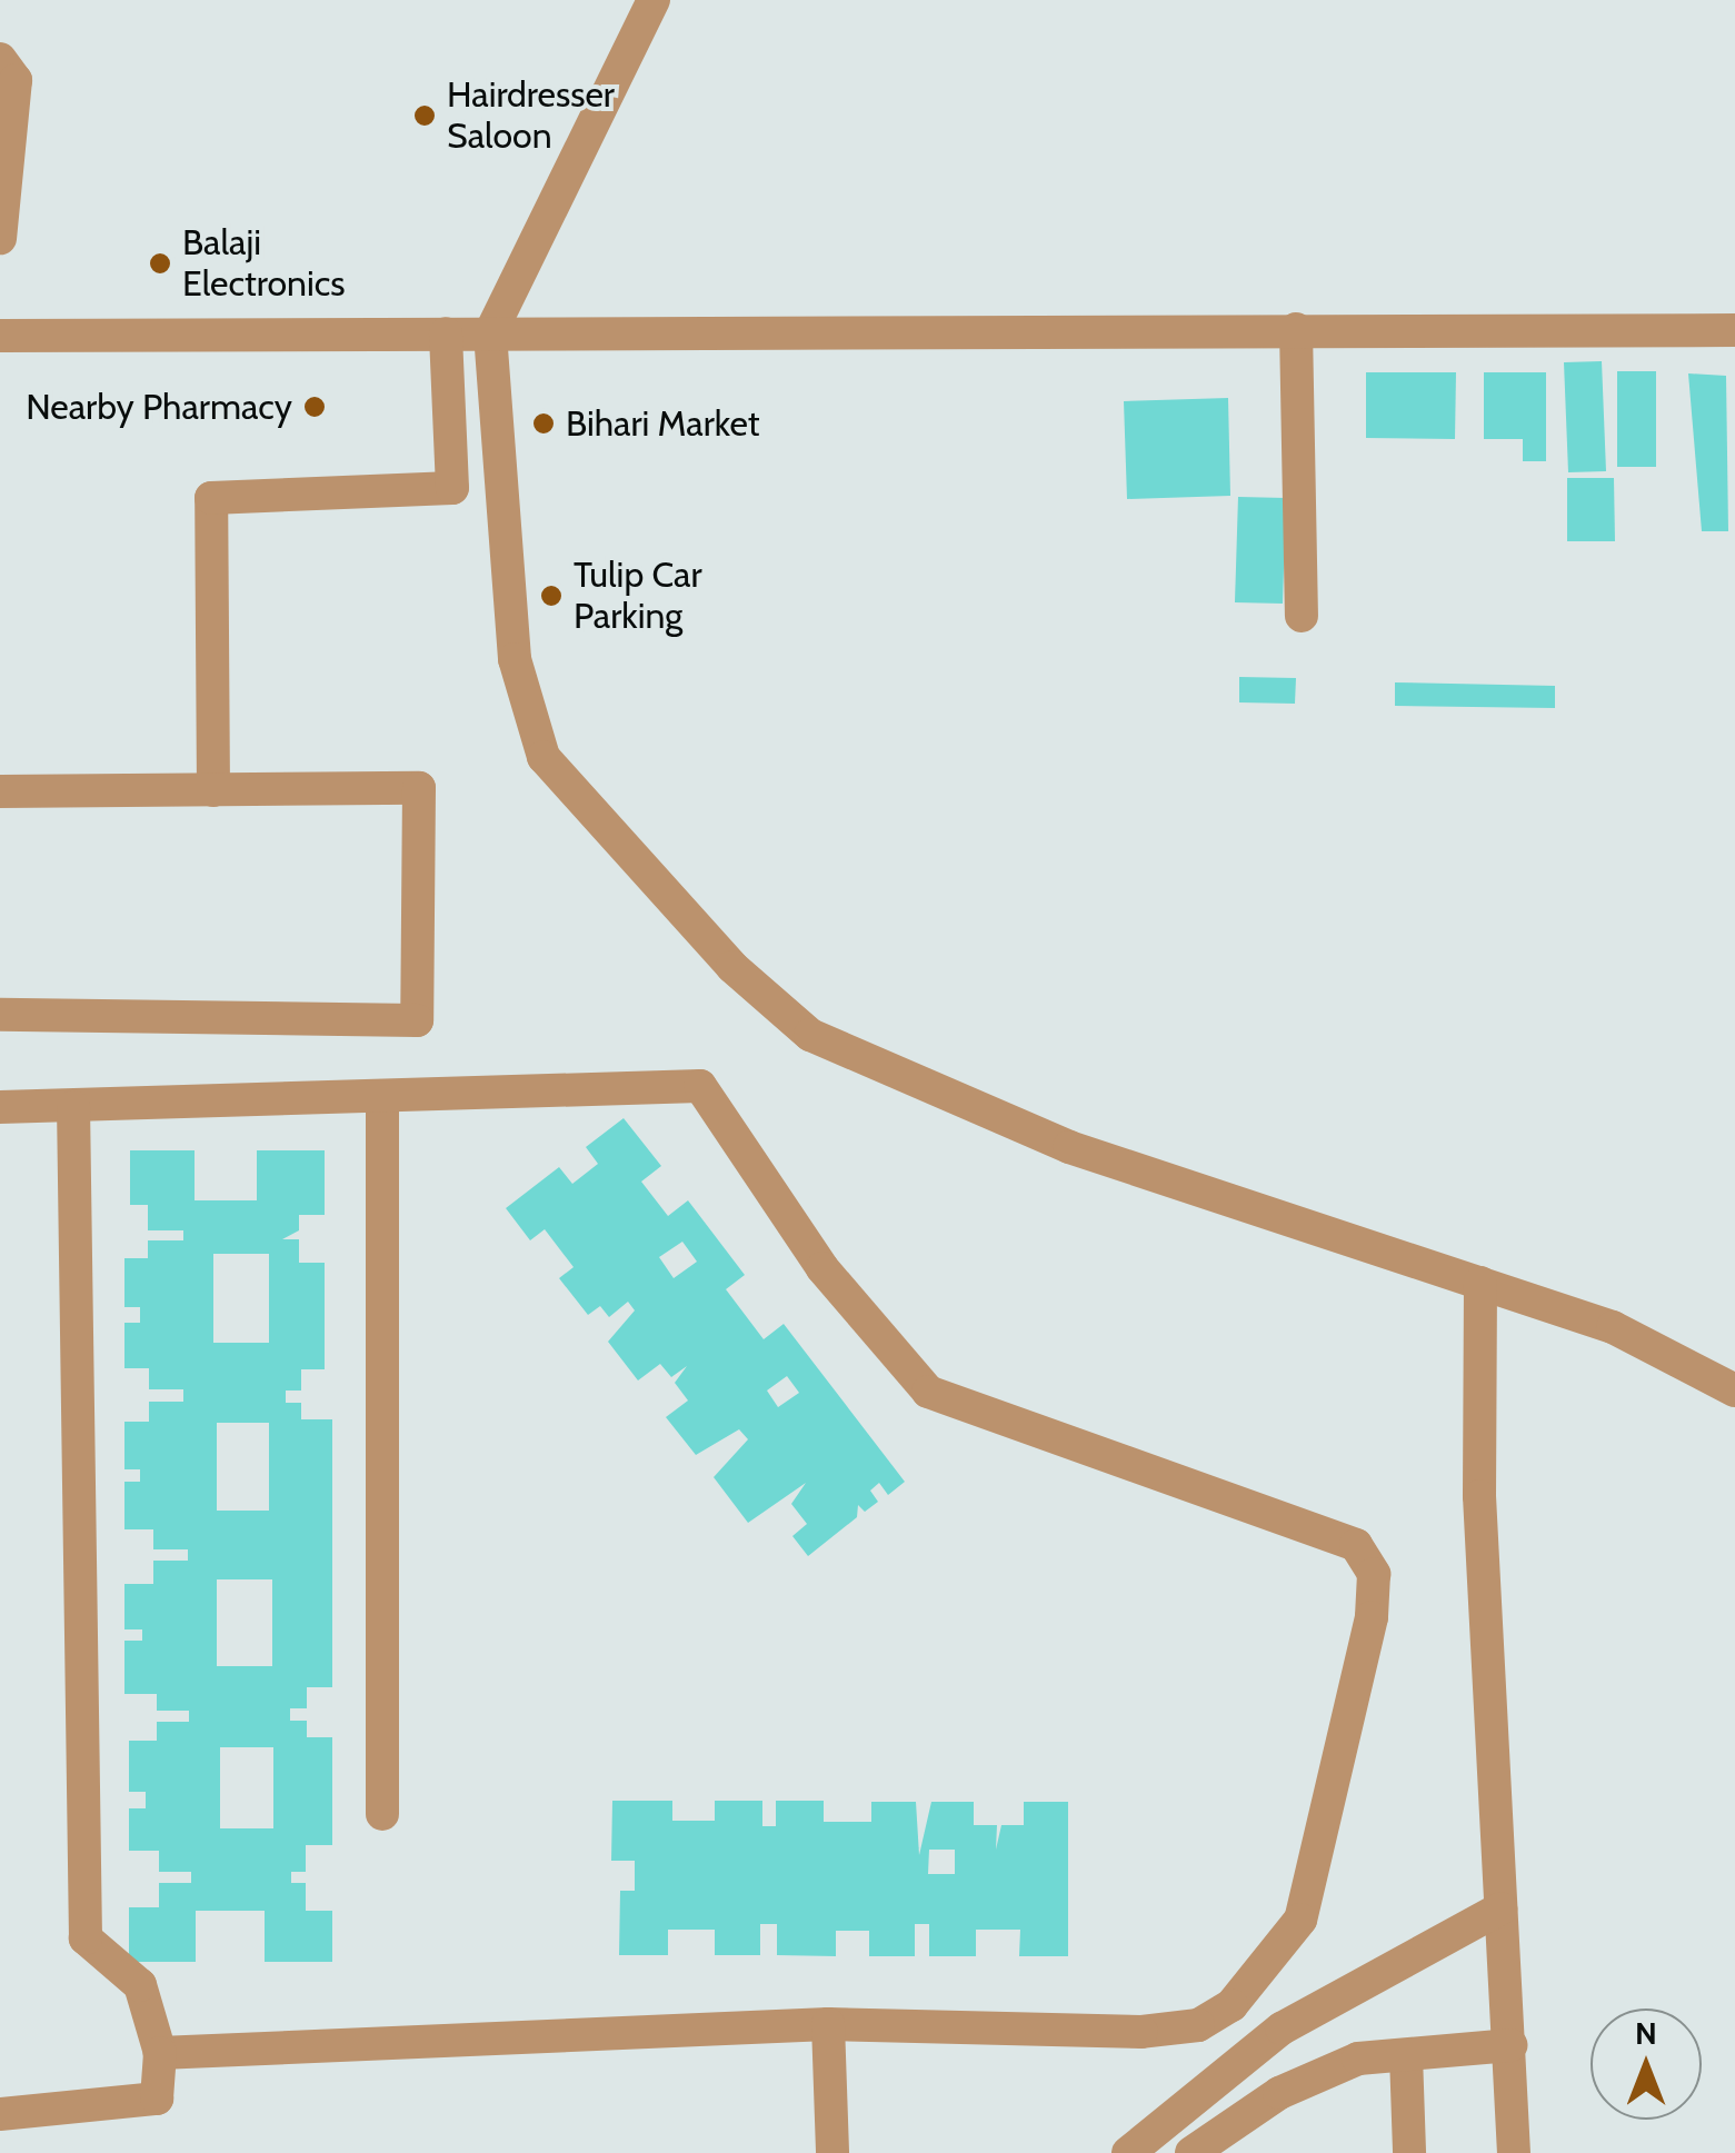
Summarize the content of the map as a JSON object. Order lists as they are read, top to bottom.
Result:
{
  "places": [
    "Hairdresser Saloon",
    "Balaji Electronics",
    "Nearby Pharmacy",
    "Bihari Market",
    "Tulip Car Parking"
  ],
  "north": "top"
}
